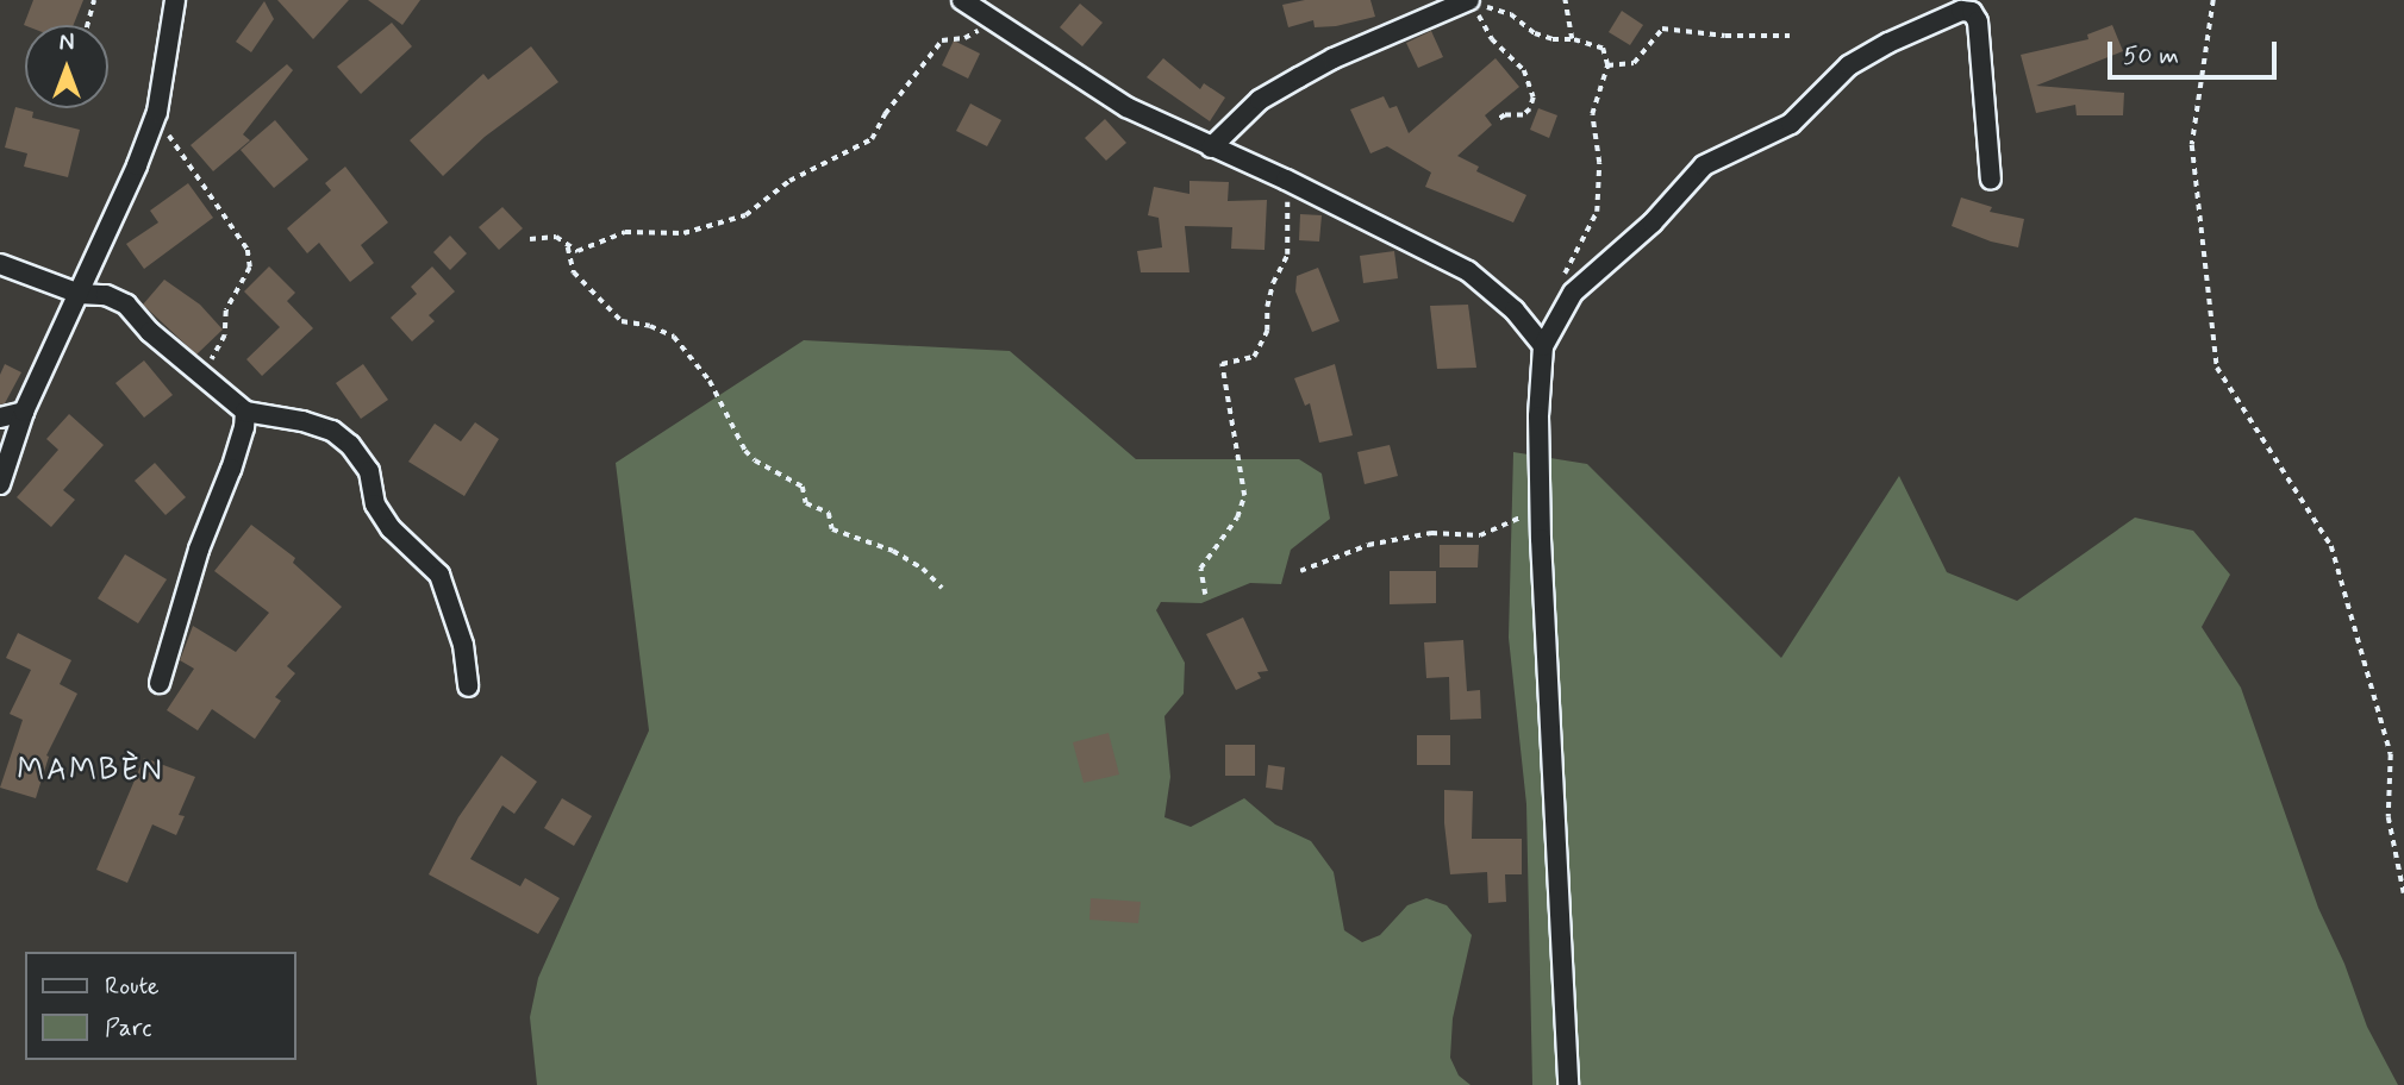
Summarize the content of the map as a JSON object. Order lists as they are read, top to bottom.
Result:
{
  "districts": ["MAMBÈN"],
  "legend": ["Route", "Parc"],
  "scale_bar": "50 m",
  "north": "top"
}
